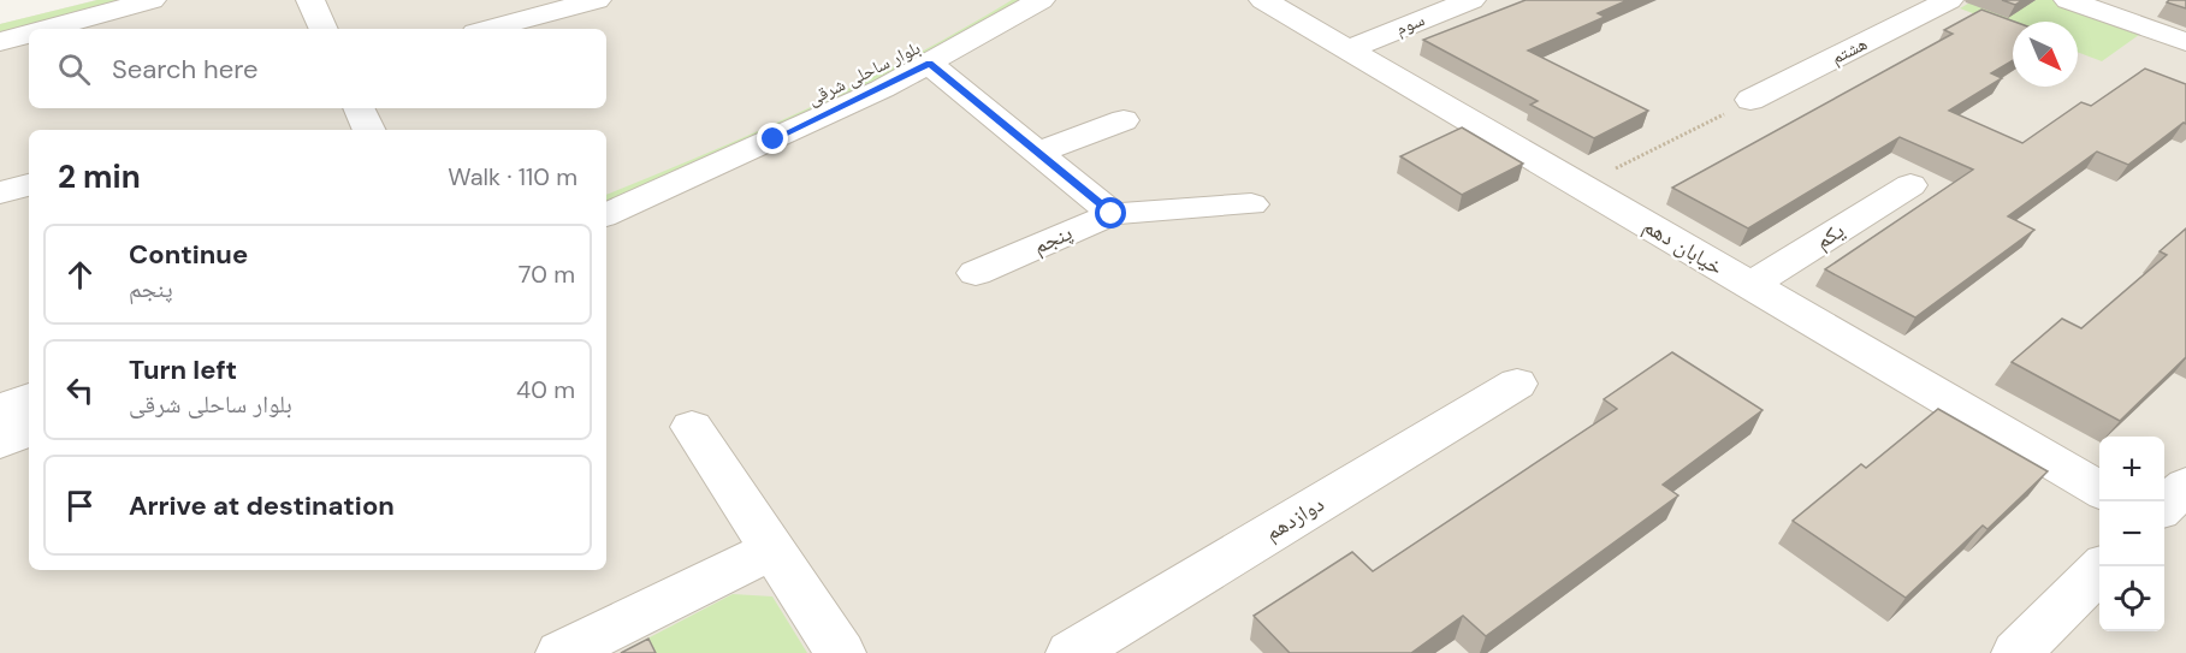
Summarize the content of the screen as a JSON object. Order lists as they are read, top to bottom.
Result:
{
  "streets": {
    "street": [
      "سوم",
      "هشتم",
      "بلوار ساحلی شرقی",
      "یکم",
      "پنجم",
      "خیابان دهم",
      "دوازدهم"
    ]
  },
  "crossings": [
    ["سوم", "خیابان دهم"],
    ["یکم", "خیابان دهم"]
  ],
  "north": "bottom right",
  "page": {
    "search": "Search here",
    "heading": ["2 min", "Walk · 110 m"],
    "list": [
      ["Continue", "پنجم", "70 m"],
      ["Turn left", "بلوار ساحلی شرقی", "40 m"],
      "Arrive at destination"
    ],
    "map_buttons": ["+", "−"]
  }
}
